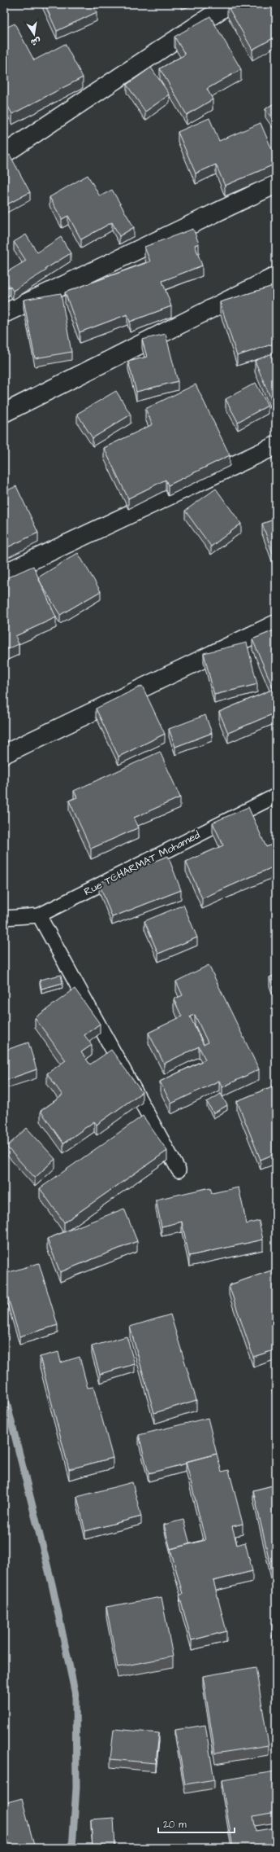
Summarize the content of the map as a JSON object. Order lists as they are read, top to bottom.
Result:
{
  "streets": {
    "lane": ["Rue TCHARMAT Mohamed"]
  },
  "scale_bar": "20 m",
  "north": "bottom"
}
